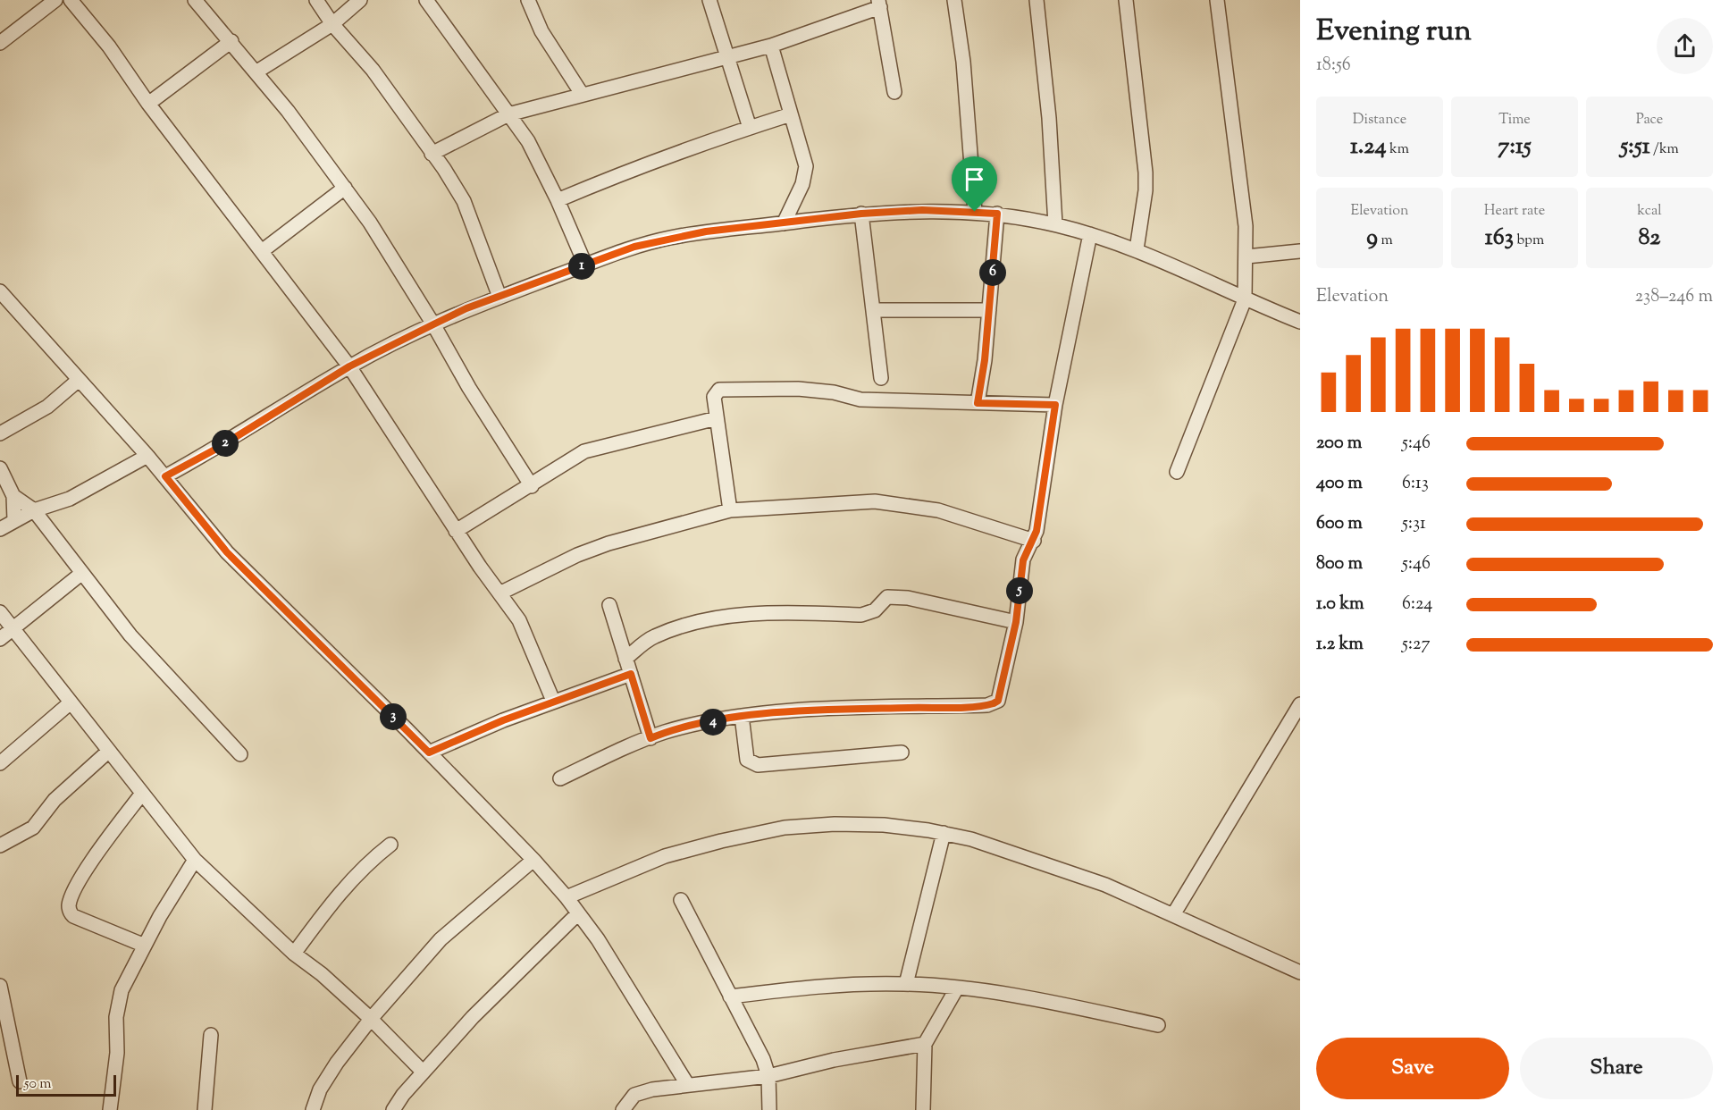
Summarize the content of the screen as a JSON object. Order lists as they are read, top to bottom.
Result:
{
  "scale_bar": "50 m",
  "page": {
    "heading": ["Evening run", "18:56"],
    "stats": [
      ["Distance", "1.24 km"],
      ["Time", "7:15"],
      ["Pace", "5:51 /km"],
      ["Elevation", "9 m"],
      ["Heart rate", "163 bpm"],
      ["kcal", "82"]
    ],
    "pins": [
      "1",
      "6",
      "2",
      "5",
      "3",
      "4"
    ],
    "chart": ["Elevation", "238–246 m"],
    "list": [
      {
        "name": "200 m",
        "note": "5:46"
      },
      {
        "name": "400 m",
        "note": "6:13"
      },
      {
        "name": "600 m",
        "note": "5:31"
      },
      {
        "name": "800 m",
        "note": "5:46"
      },
      {
        "name": "1.0 km",
        "note": "6:24"
      },
      {
        "name": "1.2 km",
        "note": "5:27"
      }
    ],
    "buttons": ["Save", "Share"],
    "scale": "50 m"
  }
}
